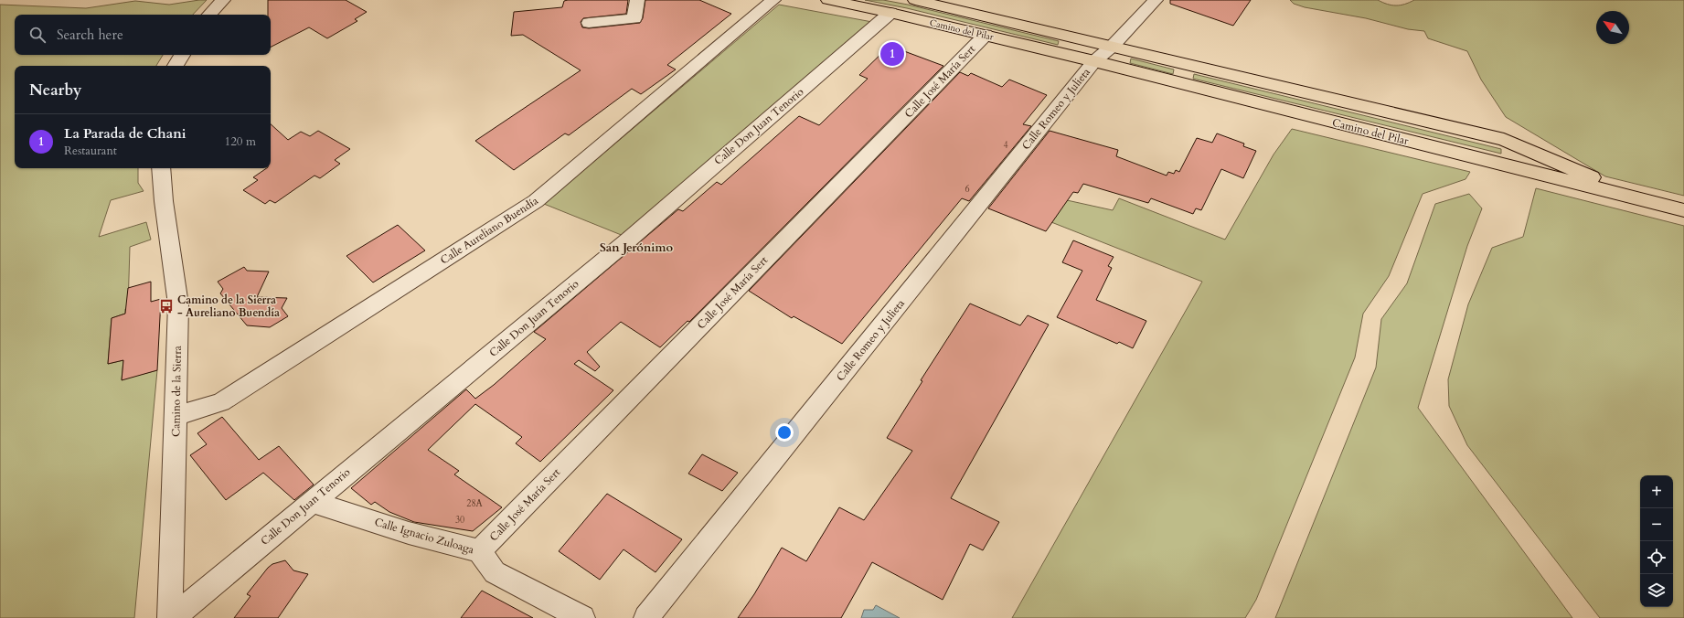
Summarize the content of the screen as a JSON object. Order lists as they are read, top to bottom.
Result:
{
  "streets": {
    "main road": ["Camino del Pilar"],
    "street": [
      "Calle José María Sert",
      "Calle Romeo y Julieta",
      "Calle Don Juan Tenorio",
      "Calle Aureliano Buendía",
      "Camino de la Sierra",
      "Calle Ignacio Zuloaga"
    ]
  },
  "crossings": [
    ["Camino del Pilar", "Calle José María Sert"],
    ["Camino del Pilar", "Calle Romeo y Julieta"],
    ["Camino del Pilar", "Calle Don Juan Tenorio"],
    ["Calle José María Sert", "Calle Ignacio Zuloaga"],
    ["Calle Don Juan Tenorio", "Camino de la Sierra"],
    ["Calle Don Juan Tenorio", "Calle Ignacio Zuloaga"],
    ["Calle Aureliano Buendía", "Camino de la Sierra"]
  ],
  "districts": ["San Jerónimo"],
  "places": {
    "bus stop": ["Camino de la Sierra - Aureliano Buendía"]
  },
  "house_numbers": [
    "4",
    "6",
    "28A",
    "30"
  ],
  "north": "top left",
  "page": {
    "search": "Search here",
    "pins": "1",
    "heading": "Nearby",
    "list": [
      {
        "mark": "1",
        "name": "La Parada de Chani",
        "note": "Restaurant",
        "value": "120 m"
      }
    ],
    "map_buttons": ["+", "−"]
  }
}
